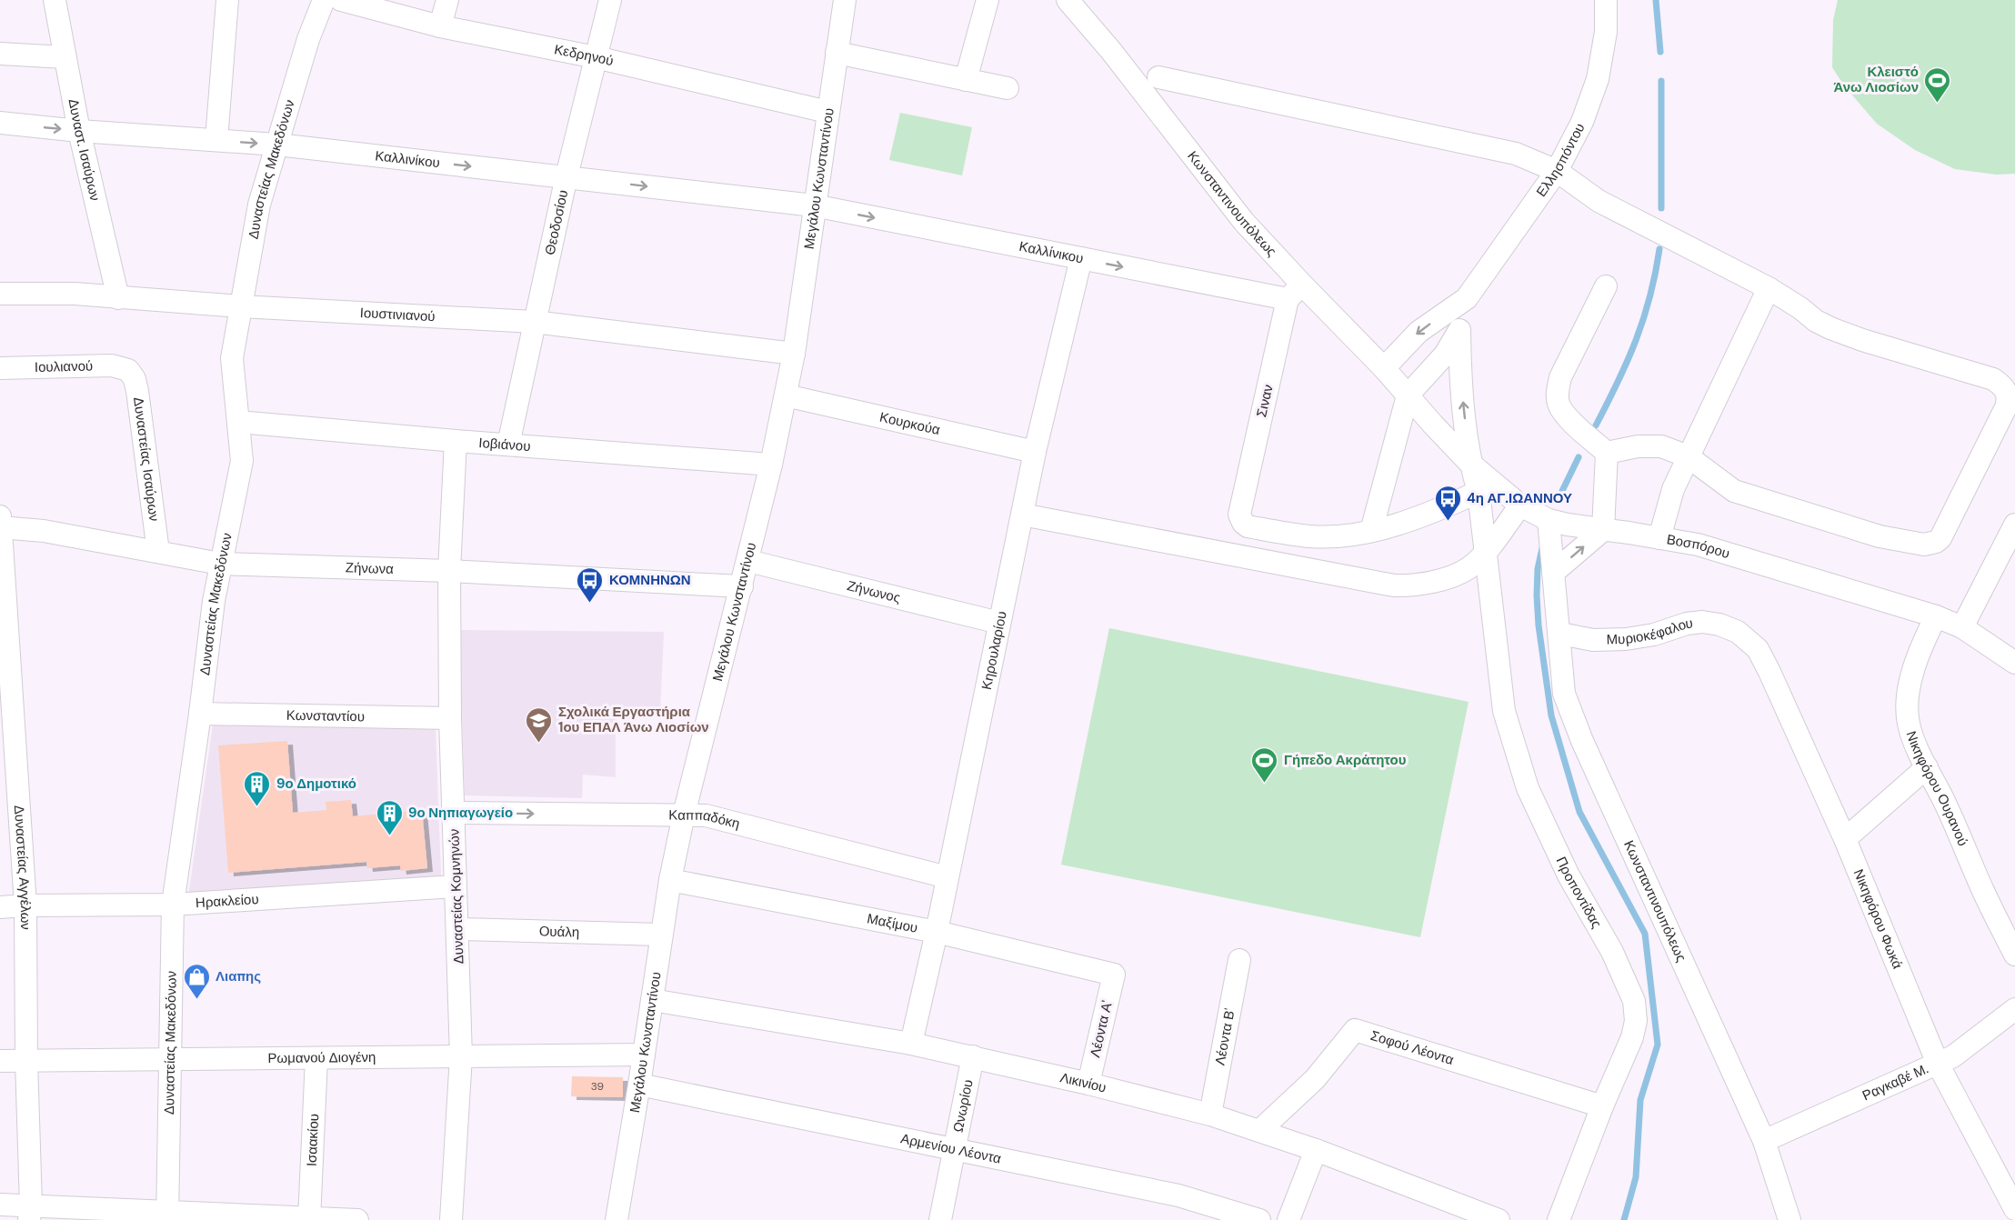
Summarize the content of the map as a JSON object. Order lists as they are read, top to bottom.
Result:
{
  "streets": {
    "street": [
      "Κεδρηνού",
      "Δυναστ. Ισαύρων",
      "Ελλησπόντου",
      "Καλλινίκου",
      "Δυναστείας Μακεδόνων",
      "Μεγάλου Κωνσταντίνου",
      "Κωνσταντινουπόλεως",
      "Θεοδοσίου",
      "Καλλίνικου",
      "Ιουστινιανού",
      "Ιουλιανού",
      "Σιναν",
      "Κουρκούα",
      "Ιοβιάνου",
      "Δυναστείας Ισαύρων",
      "Βοσπόρου",
      "Ζήνωνα",
      "Ζήνωνος",
      "Μυριοκέφαλου",
      "Κηρουλαρίου",
      "Κωνσταντίου",
      "Νικηφόρου Ουρανού",
      "Καππαδόκη",
      "Δυναστείας Αγγέλων",
      "Προποντίδας",
      "Δυναστείας Κομνηνών",
      "Ηρακλείου",
      "Νικηφόρου Φωκά",
      "Μαξίμου",
      "Ουάλη",
      "Λέοντα Α'",
      "Λέοντα Β'",
      "Σοφού Λέοντα",
      "Ρωμανού Διογένη",
      "Λικινίου",
      "Ραγκαβέ Μ.",
      "Ωνωρίου",
      "Ισαακίου",
      "Αρμενίου Λέοντα"
    ]
  },
  "crossings": [
    ["Κεδρηνού", "Μεγάλου Κωνσταντίνου"],
    ["Κεδρηνού", "Θεοδοσίου"],
    ["Δυναστ. Ισαύρων", "Καλλινίκου"],
    ["Δυναστ. Ισαύρων", "Ιουστινιανού"],
    ["Ελλησπόντου", "Κωνσταντινουπόλεως"],
    ["Ελλησπόντου", "Βοσπόρου"],
    ["Καλλινίκου", "Δυναστείας Μακεδόνων"],
    ["Καλλινίκου", "Μεγάλου Κωνσταντίνου"],
    ["Καλλινίκου", "Θεοδοσίου"],
    ["Καλλινίκου", "Καλλίνικου"],
    ["Δυναστείας Μακεδόνων", "Ιουστινιανού"],
    ["Δυναστείας Μακεδόνων", "Ιοβιάνου"],
    ["Δυναστείας Μακεδόνων", "Ζήνωνα"],
    ["Δυναστείας Μακεδόνων", "Κωνσταντίου"],
    ["Δυναστείας Μακεδόνων", "Ηρακλείου"],
    ["Δυναστείας Μακεδόνων", "Ρωμανού Διογένη"],
    ["Μεγάλου Κωνσταντίνου", "Καλλίνικου"],
    ["Μεγάλου Κωνσταντίνου", "Ιουστινιανού"],
    ["Μεγάλου Κωνσταντίνου", "Κουρκούα"],
    ["Μεγάλου Κωνσταντίνου", "Ιοβιάνου"],
    ["Μεγάλου Κωνσταντίνου", "Ζήνωνα"],
    ["Μεγάλου Κωνσταντίνου", "Ζήνωνος"],
    ["Μεγάλου Κωνσταντίνου", "Καππαδόκη"],
    ["Μεγάλου Κωνσταντίνου", "Μαξίμου"],
    ["Μεγάλου Κωνσταντίνου", "Ουάλη"],
    ["Μεγάλου Κωνσταντίνου", "Ρωμανού Διογένη"],
    ["Μεγάλου Κωνσταντίνου", "Λικινίου"],
    ["Μεγάλου Κωνσταντίνου", "Αρμενίου Λέοντα"],
    ["Κωνσταντινουπόλεως", "Καλλίνικου"],
    ["Κωνσταντινουπόλεως", "Σιναν"],
    ["Κωνσταντινουπόλεως", "Βοσπόρου"],
    ["Κωνσταντινουπόλεως", "Μυριοκέφαλου"],
    ["Κωνσταντινουπόλεως", "Ραγκαβέ Μ."],
    ["Θεοδοσίου", "Ιουστινιανού"],
    ["Θεοδοσίου", "Ιοβιάνου"],
    ["Καλλίνικου", "Σιναν"],
    ["Καλλίνικου", "Κηρουλαρίου"],
    ["Ιουλιανού", "Δυναστείας Ισαύρων"],
    ["Κουρκούα", "Κηρουλαρίου"],
    ["Ιοβιάνου", "Δυναστείας Κομνηνών"],
    ["Δυναστείας Ισαύρων", "Ζήνωνα"],
    ["Βοσπόρου", "Νικηφόρου Ουρανού"],
    ["Βοσπόρου", "Προποντίδας"],
    ["Ζήνωνα", "Δυναστείας Αγγέλων"],
    ["Ζήνωνα", "Δυναστείας Κομνηνών"],
    ["Ζήνωνος", "Κηρουλαρίου"],
    ["Μυριοκέφαλου", "Νικηφόρου Φωκά"],
    ["Κηρουλαρίου", "Καππαδόκη"],
    ["Κηρουλαρίου", "Μαξίμου"],
    ["Κηρουλαρίου", "Λικινίου"],
    ["Κωνσταντίου", "Δυναστείας Κομνηνών"],
    ["Καππαδόκη", "Δυναστείας Κομνηνών"],
    ["Δυναστείας Αγγέλων", "Ηρακλείου"],
    ["Δυναστείας Αγγέλων", "Ρωμανού Διογένη"],
    ["Προποντίδας", "Σοφού Λέοντα"],
    ["Δυναστείας Κομνηνών", "Ηρακλείου"],
    ["Δυναστείας Κομνηνών", "Ουάλη"],
    ["Δυναστείας Κομνηνών", "Ρωμανού Διογένη"],
    ["Νικηφόρου Φωκά", "Ραγκαβέ Μ."],
    ["Μαξίμου", "Λέοντα Α'"],
    ["Λέοντα Α'", "Λικινίου"],
    ["Λέοντα Β'", "Λικινίου"],
    ["Σοφού Λέοντα", "Λικινίου"],
    ["Ρωμανού Διογένη", "Ισαακίου"],
    ["Λικινίου", "Ωνωρίου"],
    ["Ωνωρίου", "Αρμενίου Λέοντα"]
  ],
  "one_way": ["Καλλινίκου", "Καππαδόκη"],
  "places": {
    "sports": ["Κλειστό Άνω Λιοσίων", "Γήπεδο Ακράτητου"],
    "bus stop": ["4η ΑΓ.ΙΩΑΝΝΟΥ", "ΚΟΜΝΗΝΩΝ"],
    "school or university": ["Σχολικά Εργαστήρια 1ου ΕΠΑΛ Άνω Λιοσίων"],
    "building": ["9ο Δημοτικό", "9ο Νηπιαγωγείο"],
    "shop": ["Λιαπης"]
  },
  "house_numbers": ["39"]
}
